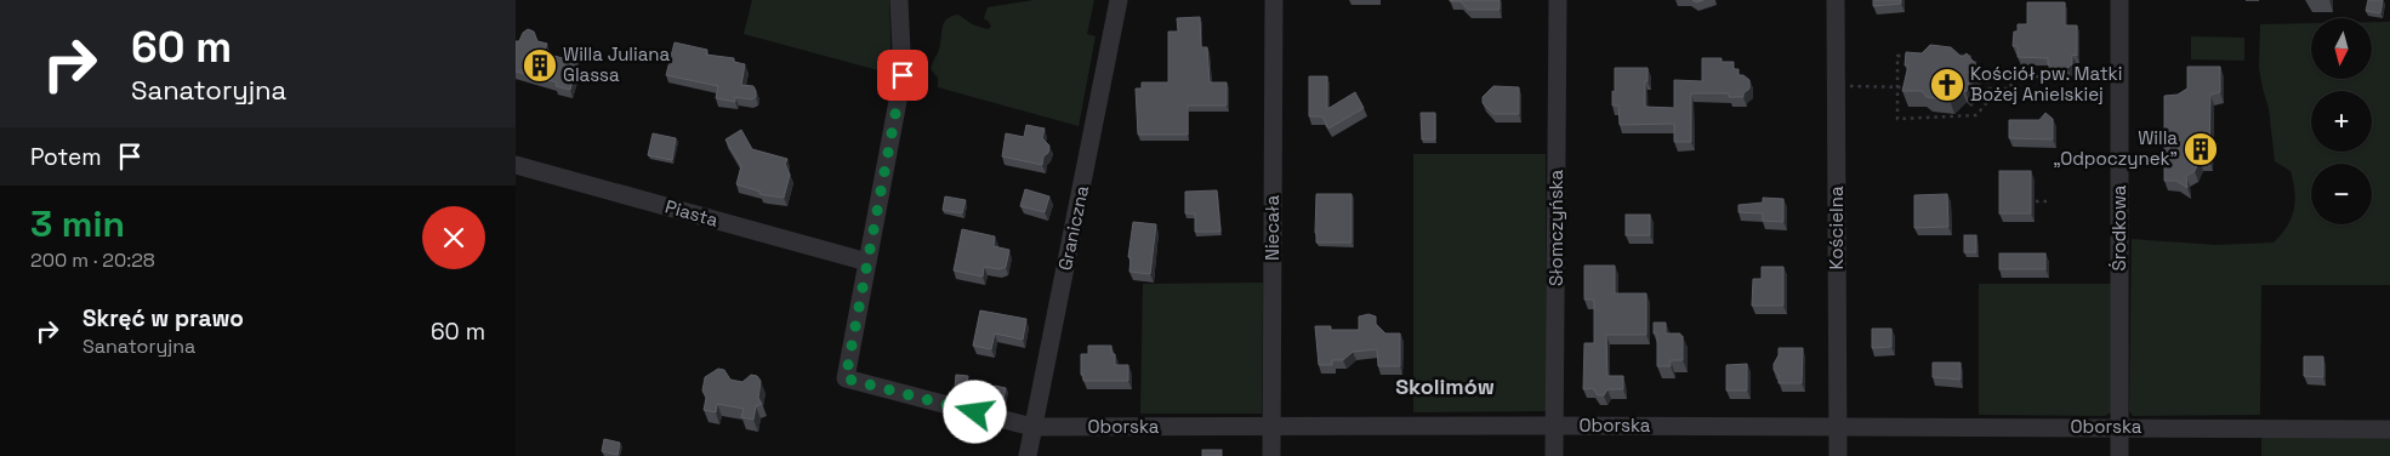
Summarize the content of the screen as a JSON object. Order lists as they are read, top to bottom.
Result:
{
  "streets": {
    "street": [
      "Piasta",
      "Graniczna",
      "Niecała",
      "Słomczyńska",
      "Kościelna",
      "Środkowa",
      "Oborska"
    ]
  },
  "crossings": [
    ["Piasta", "Oborska"],
    ["Graniczna", "Oborska"],
    ["Niecała", "Oborska"],
    ["Słomczyńska", "Oborska"],
    ["Kościelna", "Oborska"],
    ["Środkowa", "Oborska"]
  ],
  "districts": ["Skolimów"],
  "places": {
    "building": ["Willa Juliana Glassa", "Willa „Odpoczynek”"],
    "church": ["Kościół pw. Matki Bożej Anielskiej"]
  },
  "north": "bottom",
  "page": {
    "turn": ["60 m", "Sanatoryjna"],
    "map_buttons": ["+", "−"],
    "then": "Potem",
    "heading": ["3 min", "200 m · 20:28"],
    "list": [
      {
        "name": "Skręć w prawo",
        "note": "Sanatoryjna",
        "value": "60 m"
      }
    ]
  }
}
